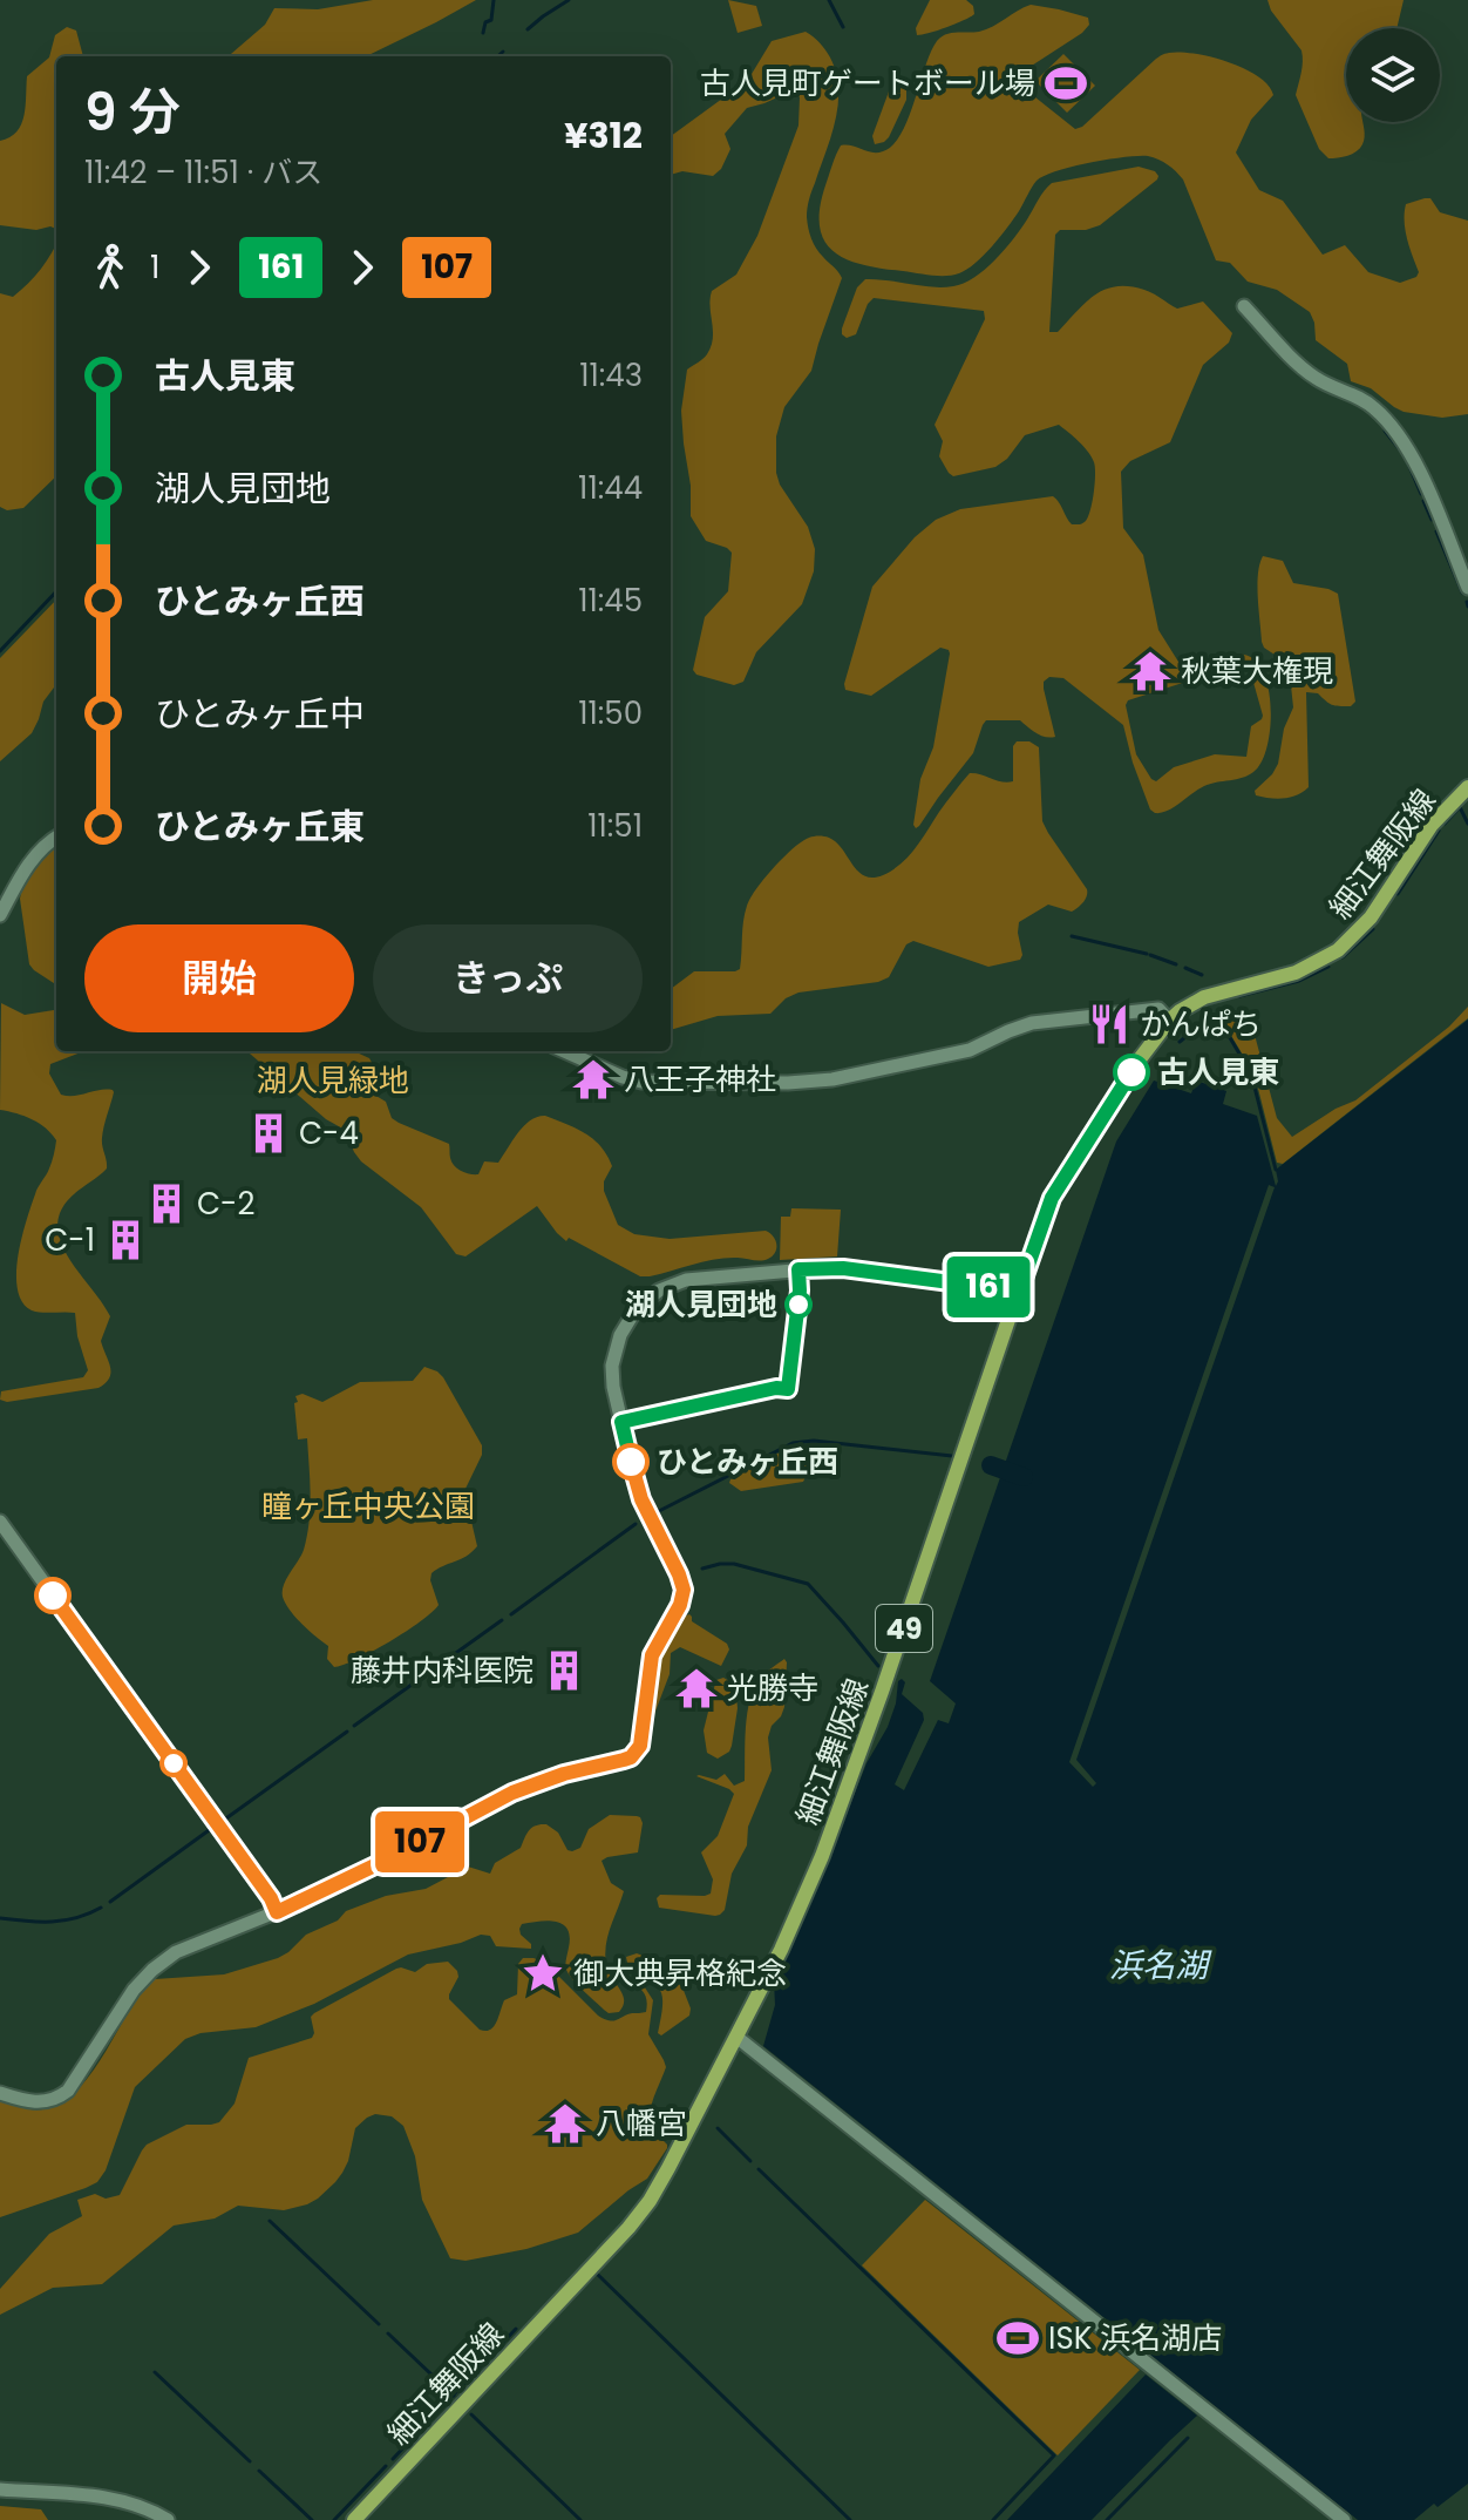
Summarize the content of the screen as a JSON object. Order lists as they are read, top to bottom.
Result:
{
  "streets": {
    "main road": ["細江舞阪線", "49"]
  },
  "water": ["浜名湖"],
  "parks": ["湖人見緑地", "瞳ヶ丘中央公園"],
  "places": {
    "sports": ["古人見町ゲートボール場", "ISK 浜名湖店"],
    "temple": [
      "秋葉大権現",
      "八王子神社",
      "光勝寺",
      "八幡宮"
    ],
    "restaurant": ["かんぱち"],
    "other": ["古人見東", "湖人見団地", "ひとみヶ丘西"],
    "building": [
      "C-4",
      "C-2",
      "C-1",
      "藤井内科医院"
    ],
    "place": ["御大典昇格紀念"]
  },
  "lines": ["bus line 161", "bus line 107"],
  "page": {
    "on_map": ["161", "107"],
    "heading": ["9 分", "11:42 – 11:51 · バス", "¥312"],
    "legs": ["1", "161", "107"],
    "list": [
      {
        "name": "古人見東",
        "value": "11:43"
      },
      {
        "name": "湖人見団地",
        "value": "11:44"
      },
      {
        "name": "ひとみヶ丘西",
        "value": "11:45"
      },
      {
        "name": "ひとみヶ丘中",
        "value": "11:50"
      },
      {
        "name": "ひとみヶ丘東",
        "value": "11:51"
      }
    ],
    "buttons": ["開始", "きっぷ"]
  }
}
